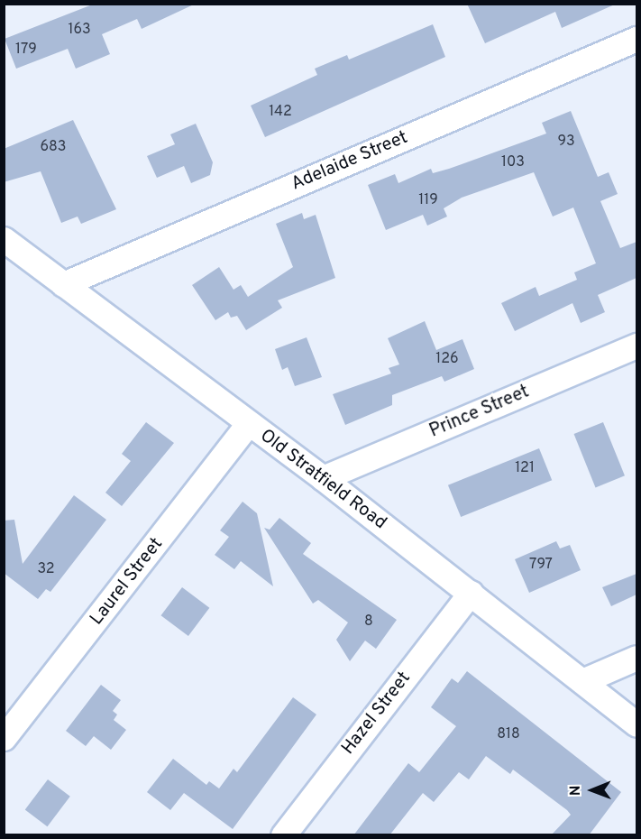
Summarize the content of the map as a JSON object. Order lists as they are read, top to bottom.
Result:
{
  "streets": {
    "street": [
      "Adelaide Street",
      "Prince Street",
      "Old Stratfield Road",
      "Laurel Street",
      "Hazel Street"
    ]
  },
  "crossings": [
    ["Adelaide Street", "Old Stratfield Road"],
    ["Prince Street", "Old Stratfield Road"],
    ["Old Stratfield Road", "Laurel Street"],
    ["Old Stratfield Road", "Hazel Street"]
  ],
  "house_numbers": [
    "163",
    "179",
    "142",
    "93",
    "683",
    "103",
    "119",
    "126",
    "121",
    "797",
    "32",
    "8",
    "818"
  ],
  "north": "left"
}
